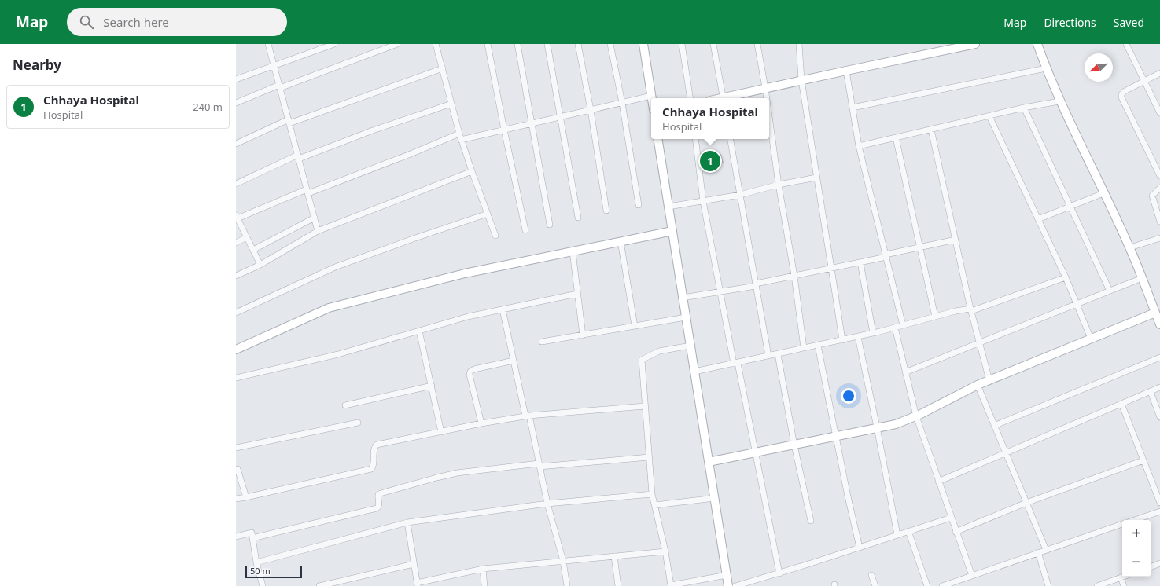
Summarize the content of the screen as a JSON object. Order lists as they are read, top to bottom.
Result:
{
  "scale_bar": "50 m",
  "north": "bottom left",
  "page": {
    "header": "Map",
    "search": "Search here",
    "nav": ["Map", "Directions", "Saved"],
    "heading": "Nearby",
    "list": [
      {
        "mark": "1",
        "name": "Chhaya Hospital",
        "note": "Hospital",
        "value": "240 m"
      }
    ],
    "popup": ["Chhaya Hospital", "Hospital"],
    "pins": "1",
    "map_buttons": ["+", "−"],
    "scale": "50 m"
  }
}
